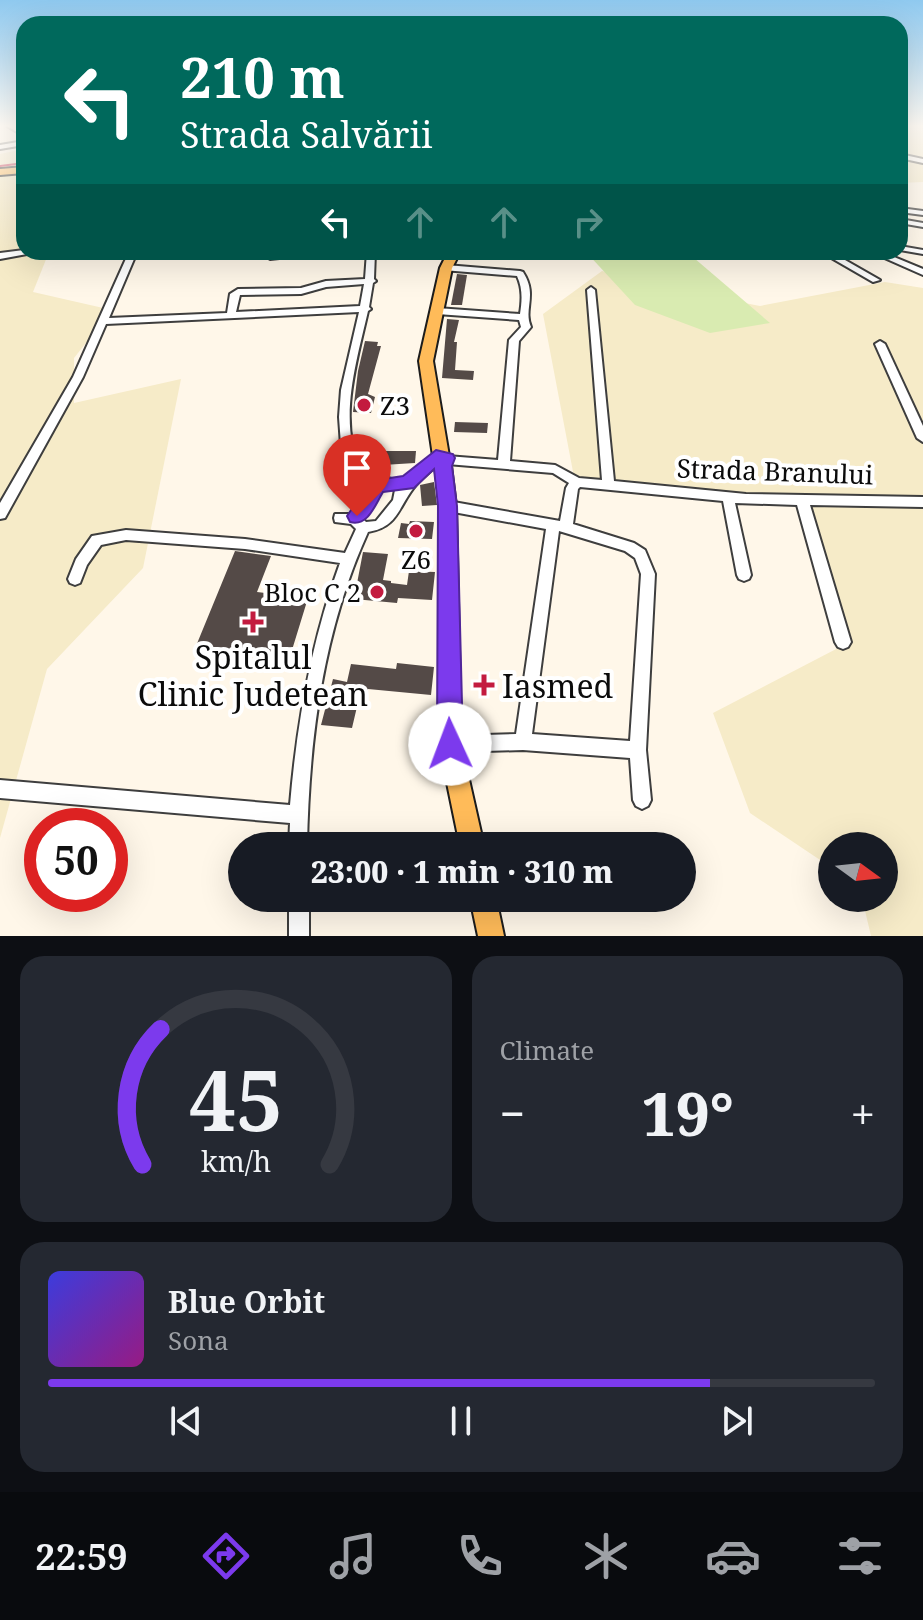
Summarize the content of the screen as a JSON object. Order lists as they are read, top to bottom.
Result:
{
  "streets": {
    "street": ["Strada Branului"]
  },
  "places": {
    "other": ["Z3", "Z6", "Bloc C 2"],
    "health": ["Spitalul Clinic Judetean", "Iasmed"]
  },
  "north": "right",
  "page": {
    "turn": ["210 m", "Strada Salvării"],
    "limit": "50",
    "trip": "23:00 · 1 min · 310 m",
    "tile": "Climate",
    "heat": ["−", "19°", "+"],
    "song": ["Blue Orbit", "Sona"],
    "tabs": "22:59",
    "gauge": ["45", "km/h"]
  }
}
